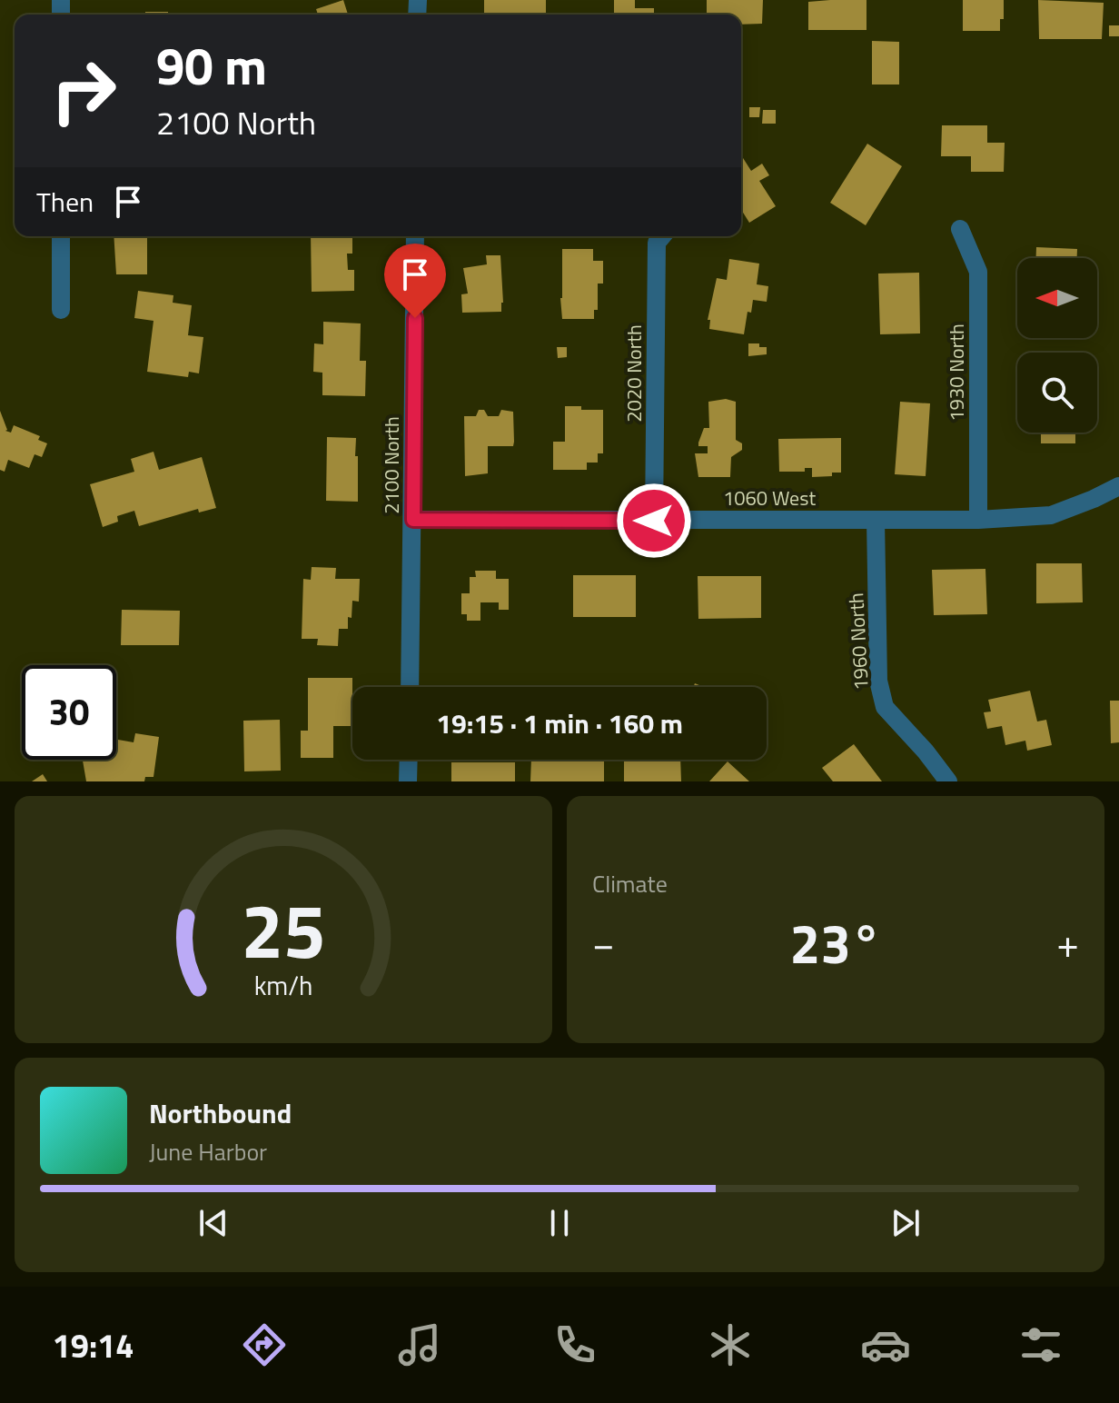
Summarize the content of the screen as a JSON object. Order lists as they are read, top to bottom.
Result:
{
  "streets": {
    "street": [
      "1930 North",
      "2020 North",
      "2100 North",
      "1060 West",
      "1960 North"
    ]
  },
  "crossings": [
    ["1930 North", "1060 West"],
    ["2020 North", "1060 West"],
    ["2100 North", "1060 West"],
    ["1060 West", "1960 North"]
  ],
  "north": "left",
  "page": {
    "turn": ["90 m", "2100 North"],
    "then": "Then",
    "limit": "30",
    "trip": "19:15 · 1 min · 160 m",
    "tile": "Climate",
    "heat": ["−", "23°", "+"],
    "song": ["Northbound", "June Harbor"],
    "tabs": "19:14",
    "gauge": ["25", "km/h"]
  }
}
